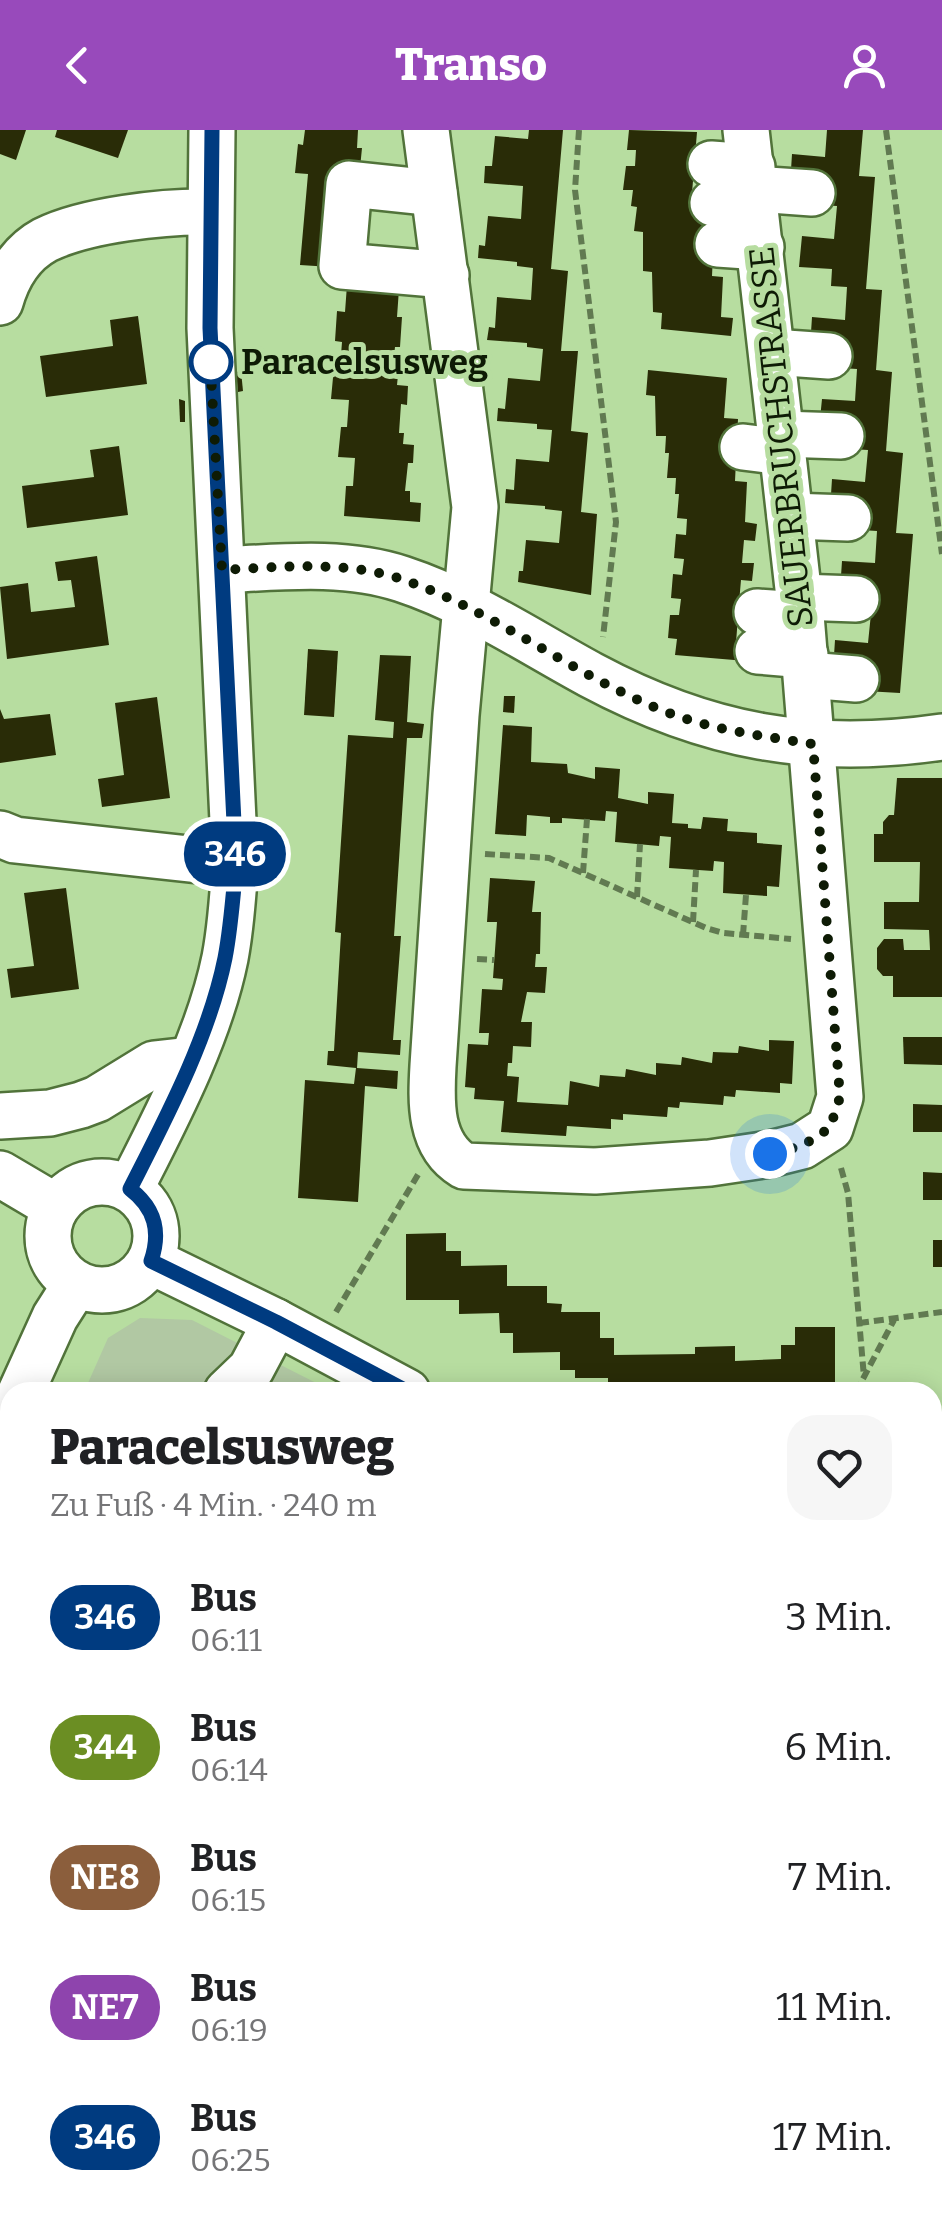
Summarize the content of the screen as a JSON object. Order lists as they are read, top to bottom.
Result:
{
  "streets": {
    "street": ["SAUERBRUCHSTRASSE"]
  },
  "places": ["Paracelsusweg"],
  "lines": ["bus line 346"],
  "page": {
    "header": "Transo",
    "on_map": "346",
    "heading": ["Paracelsusweg", "Zu Fuß · 4 Min. · 240 m"],
    "list": [
      {
        "mark": "346",
        "name": "Bus",
        "note": "06:11",
        "value": "3 Min."
      },
      {
        "mark": "344",
        "name": "Bus",
        "note": "06:14",
        "value": "6 Min."
      },
      {
        "mark": "NE8",
        "name": "Bus",
        "note": "06:15",
        "value": "7 Min."
      },
      {
        "mark": "NE7",
        "name": "Bus",
        "note": "06:19",
        "value": "11 Min."
      },
      {
        "mark": "346",
        "name": "Bus",
        "note": "06:25",
        "value": "17 Min."
      }
    ]
  }
}
